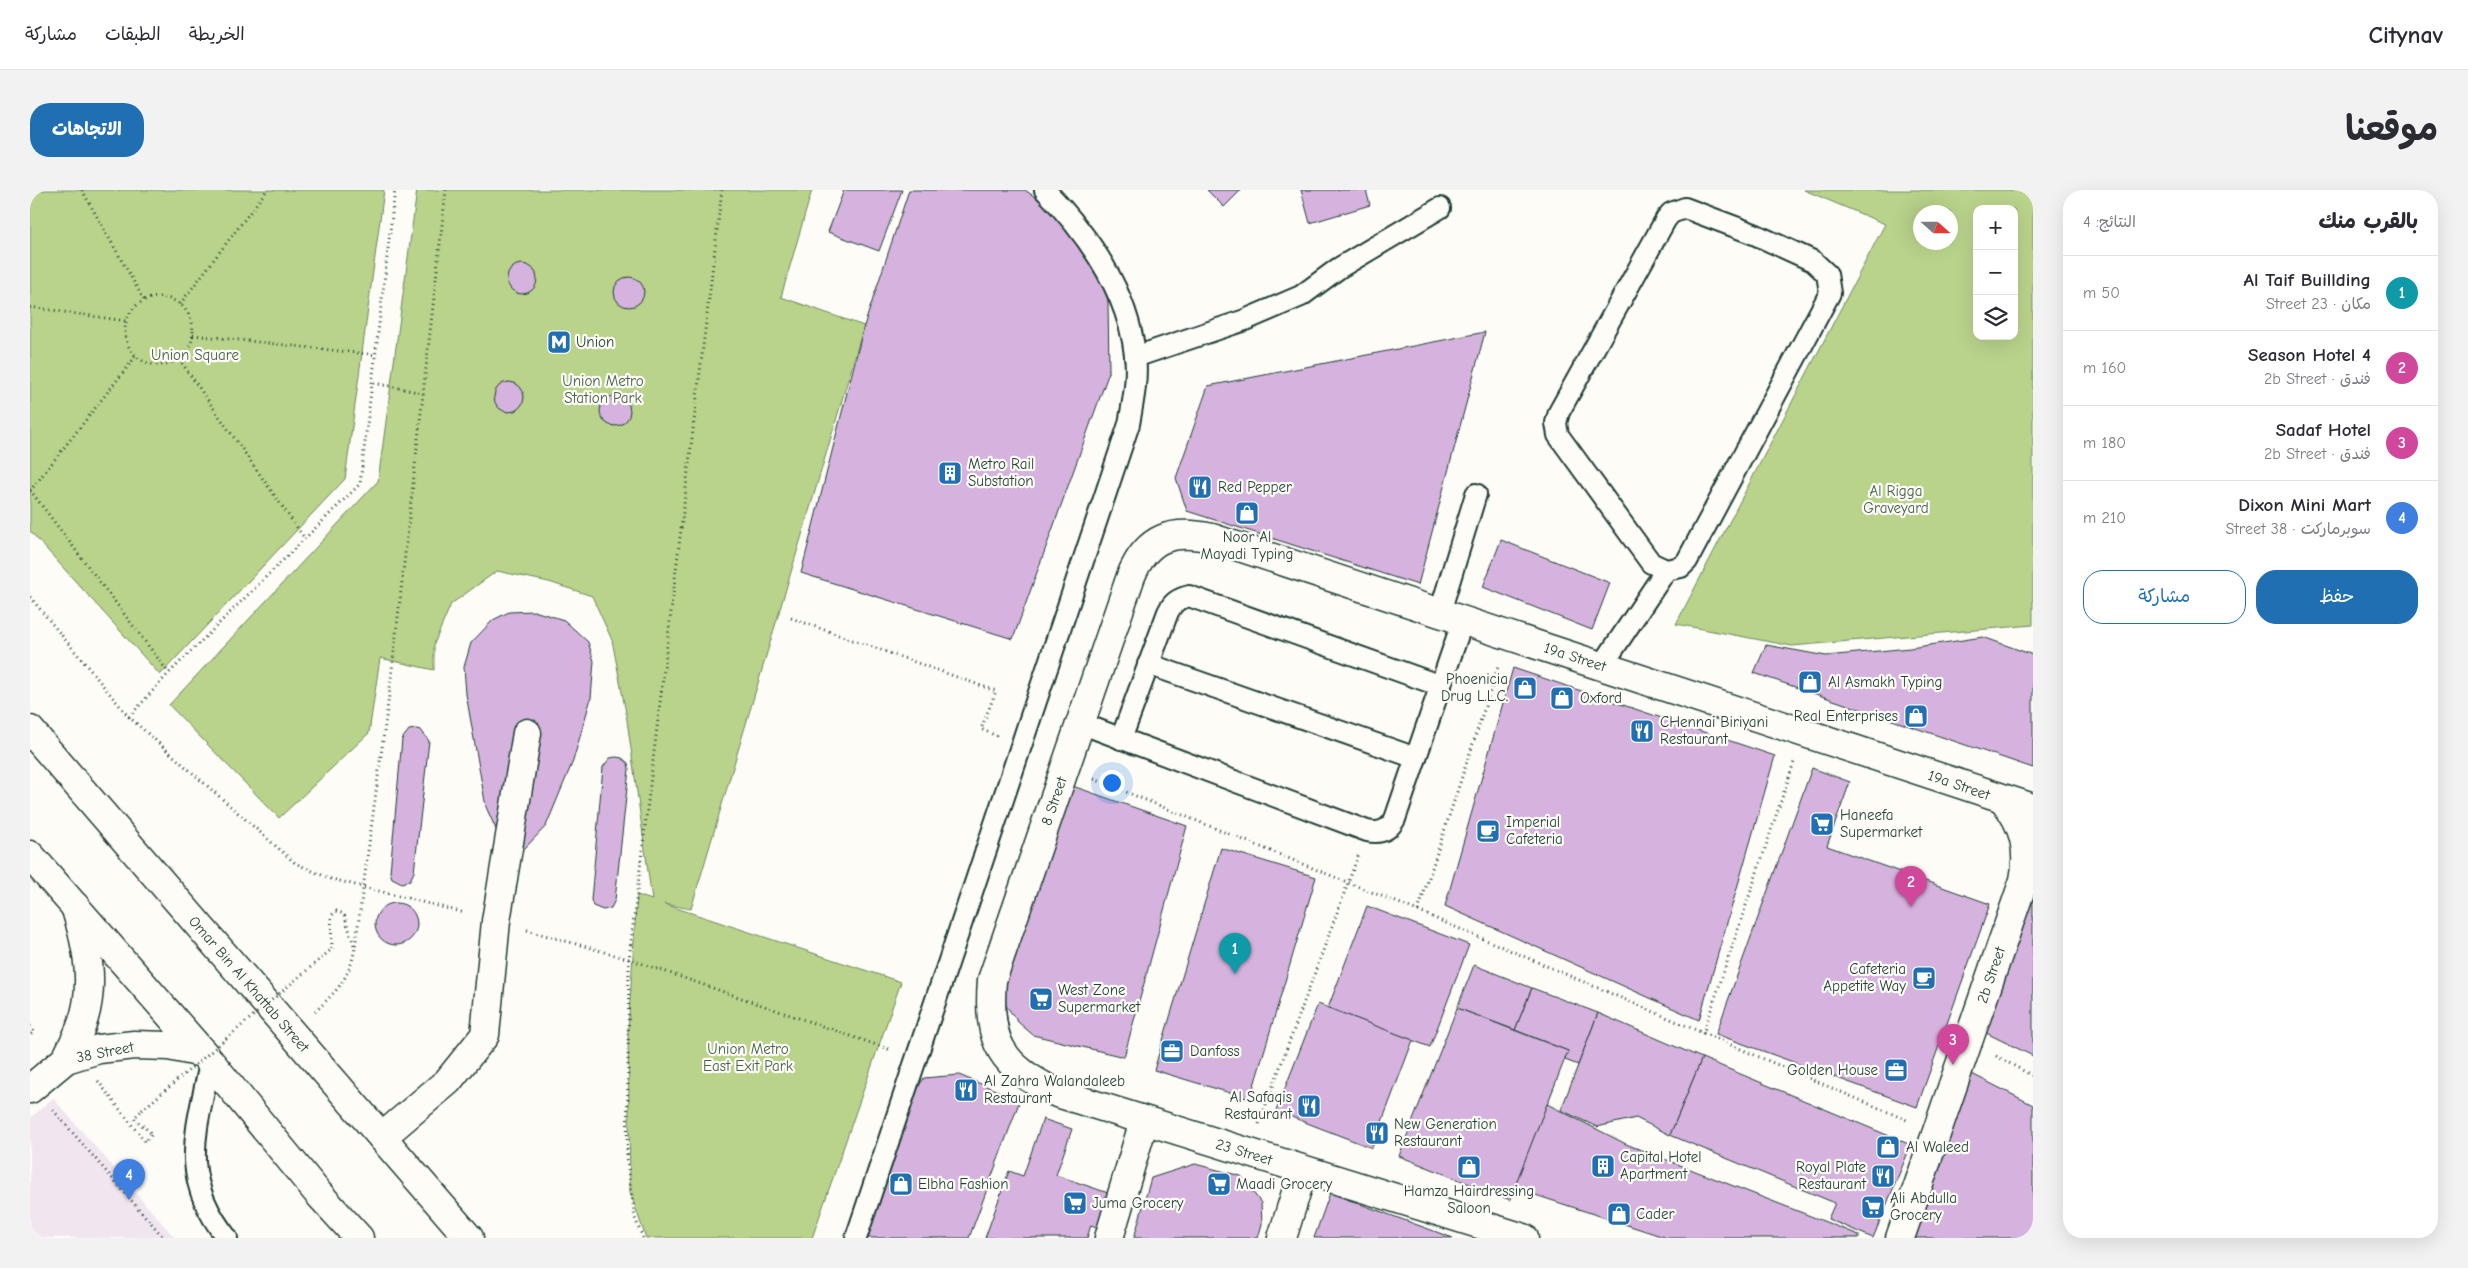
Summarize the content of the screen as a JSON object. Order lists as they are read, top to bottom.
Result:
{
  "streets": {
    "street": [
      "19a Street",
      "8 Street",
      "2b Street",
      "Omar Bin Al Khattab Street",
      "38 Street",
      "23 Street"
    ]
  },
  "crossings": [
    ["19a Street", "8 Street"],
    ["19a Street", "2b Street"],
    ["8 Street", "23 Street"]
  ],
  "parks": [
    "Union Square",
    "Union Metro Station Park",
    "Al Rigga Graveyard",
    "Union Metro East Exit Park"
  ],
  "places": {
    "metro station": ["Union"],
    "building": ["Metro Rail Substation", "Capital Hotel Apartment"],
    "restaurant": [
      "Red Pepper",
      "CHennai Biriyani Restaurant",
      "Al Zahra Walandaleeb Restaurant",
      "Al Safaqis Restaurant",
      "New Generation Restaurant",
      "Royal Plate Restaurant"
    ],
    "shop": [
      "Noor Al Mayadi Typing",
      "Al Asmakh Typing",
      "Phoenicia Drug L.L.C.",
      "Oxford",
      "Real Enterprises",
      "Al Waleed",
      "Hamza Hairdressing Saloon",
      "Elbha Fashion",
      "Cader"
    ],
    "supermarket": [
      "Haneefa Supermarket",
      "West Zone Supermarket",
      "Maadi Grocery",
      "Juma Grocery",
      "Ali Abdulla Grocery"
    ],
    "cafe": ["Imperial Cafeteria", "Cafeteria Appetite Way"],
    "office": ["Danfoss", "Golden House"]
  },
  "north": "right",
  "page": {
    "header": "Citynav",
    "nav": ["الخريطة", "الطبقات", "مشاركة"],
    "title": "موقعنا",
    "buttons": [
      "الاتجاهات",
      ["حفظ", "مشاركة"]
    ],
    "heading": ["بالقرب منك", "النتائج: 4"],
    "map_buttons": ["+", "−"],
    "list": [
      {
        "mark": "1",
        "name": "Al Taif Buillding",
        "note": "مكان · 23 Street",
        "value": "50 m"
      },
      {
        "mark": "2",
        "name": "4 Season Hotel",
        "note": "فندق · 2b Street",
        "value": "160 m"
      },
      {
        "mark": "3",
        "name": "Sadaf Hotel",
        "note": "فندق · 2b Street",
        "value": "180 m"
      },
      {
        "mark": "4",
        "name": "Dixon Mini Mart",
        "note": "سوبرماركت · 38 Street",
        "value": "210 m"
      }
    ],
    "pins": [
      "2",
      "1",
      "3",
      "4"
    ]
  }
}
